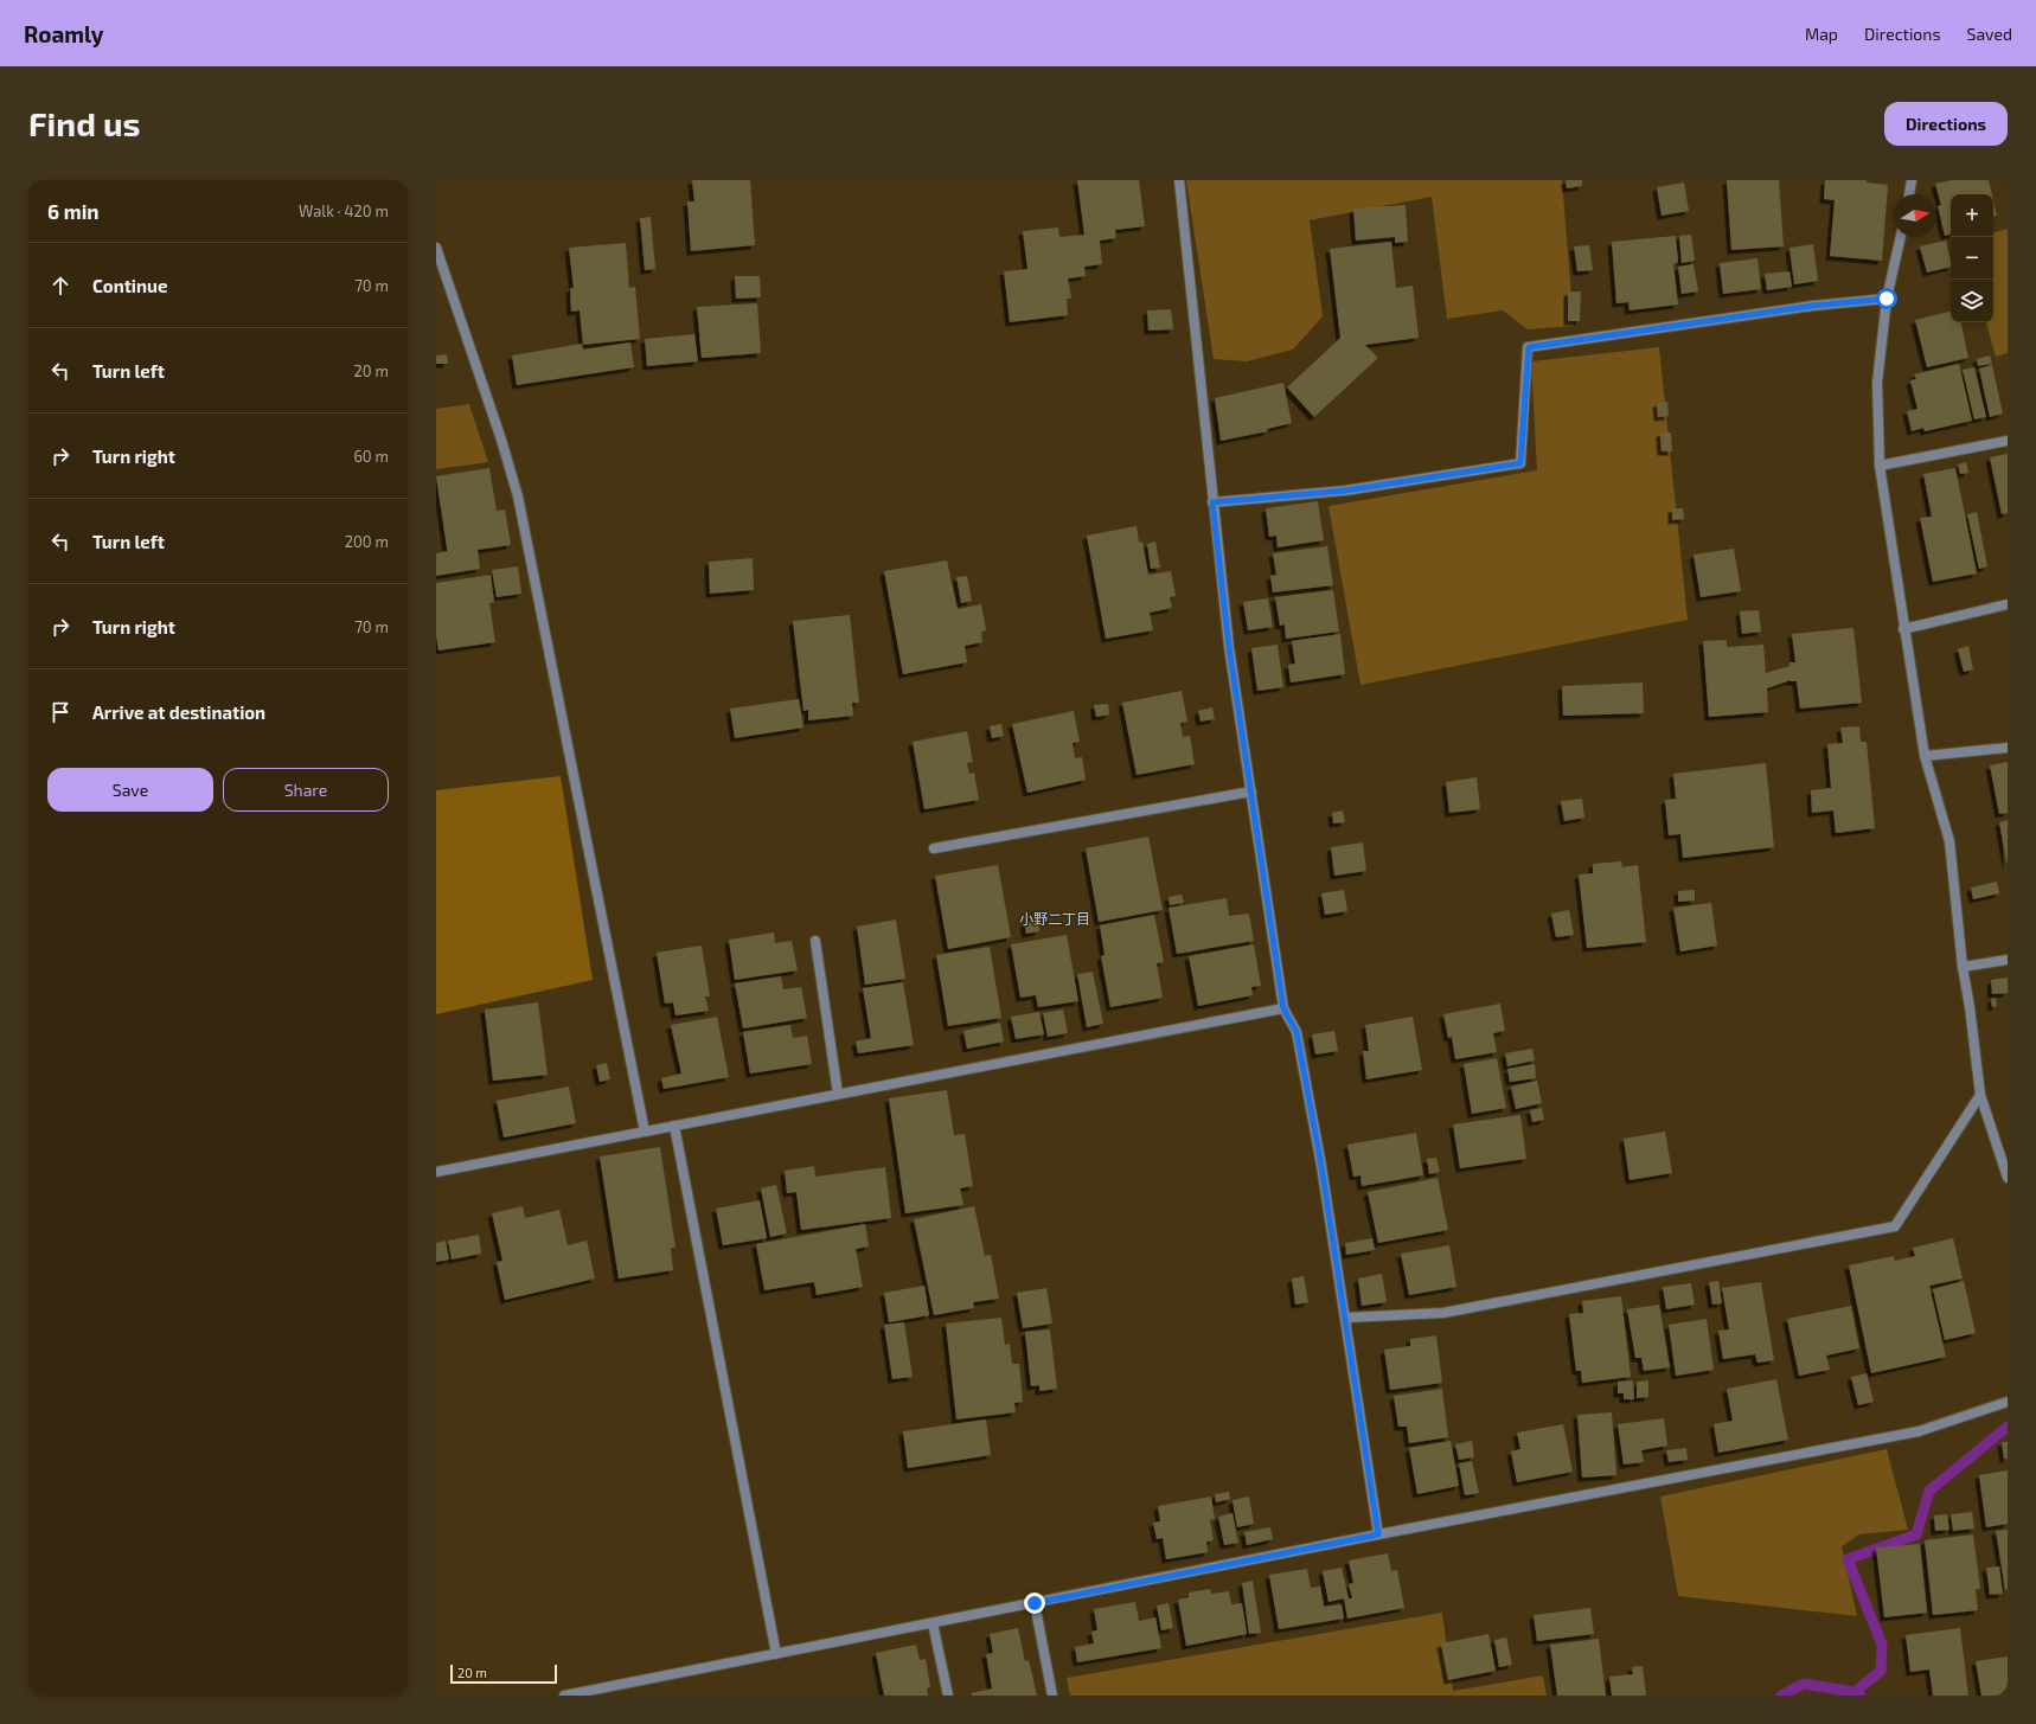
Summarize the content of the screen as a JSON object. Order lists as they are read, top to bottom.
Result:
{
  "districts": ["小野二丁目"],
  "scale_bar": "20 m",
  "north": "right",
  "page": {
    "header": "Roamly",
    "nav": ["Map", "Directions", "Saved"],
    "buttons": [
      "Directions",
      ["Save", "Share"]
    ],
    "title": "Find us",
    "heading": ["6 min", "Walk · 420 m"],
    "map_buttons": ["+", "−"],
    "list": [
      ["Continue", "70 m"],
      ["Turn left", "20 m"],
      ["Turn right", "60 m"],
      ["Turn left", "200 m"],
      ["Turn right", "70 m"],
      "Arrive at destination"
    ],
    "scale": "20 m"
  }
}
